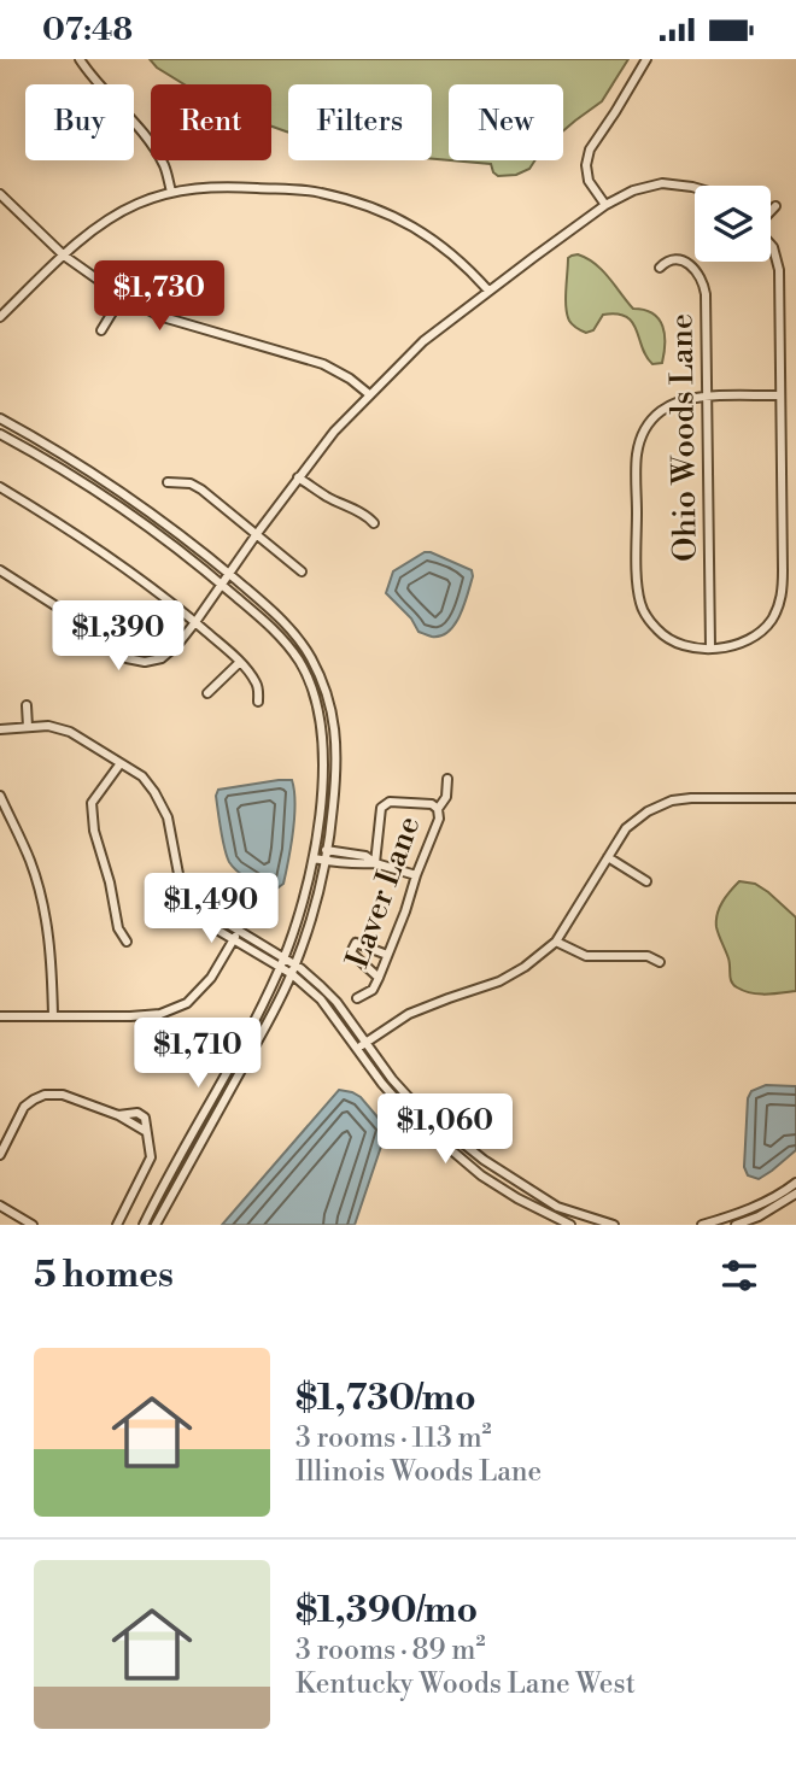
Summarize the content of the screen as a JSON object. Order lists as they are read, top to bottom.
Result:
{
  "streets": {
    "street": ["Ohio Woods Lane", "Laver Lane"]
  },
  "page": {
    "status": "07:48",
    "chip": [
      "Buy",
      "Rent",
      "Filters",
      "New"
    ],
    "price": [
      "$1,730",
      "$1,390",
      "$1,490",
      "$1,710",
      "$1,060"
    ],
    "heading": "5 homes",
    "list": [
      {
        "name": "$1,730/mo",
        "note": "3 rooms · 113 m² · Illinois Woods Lane"
      },
      {
        "name": "$1,390/mo",
        "note": "3 rooms · 89 m² · Kentucky Woods Lane West"
      }
    ]
  }
}
